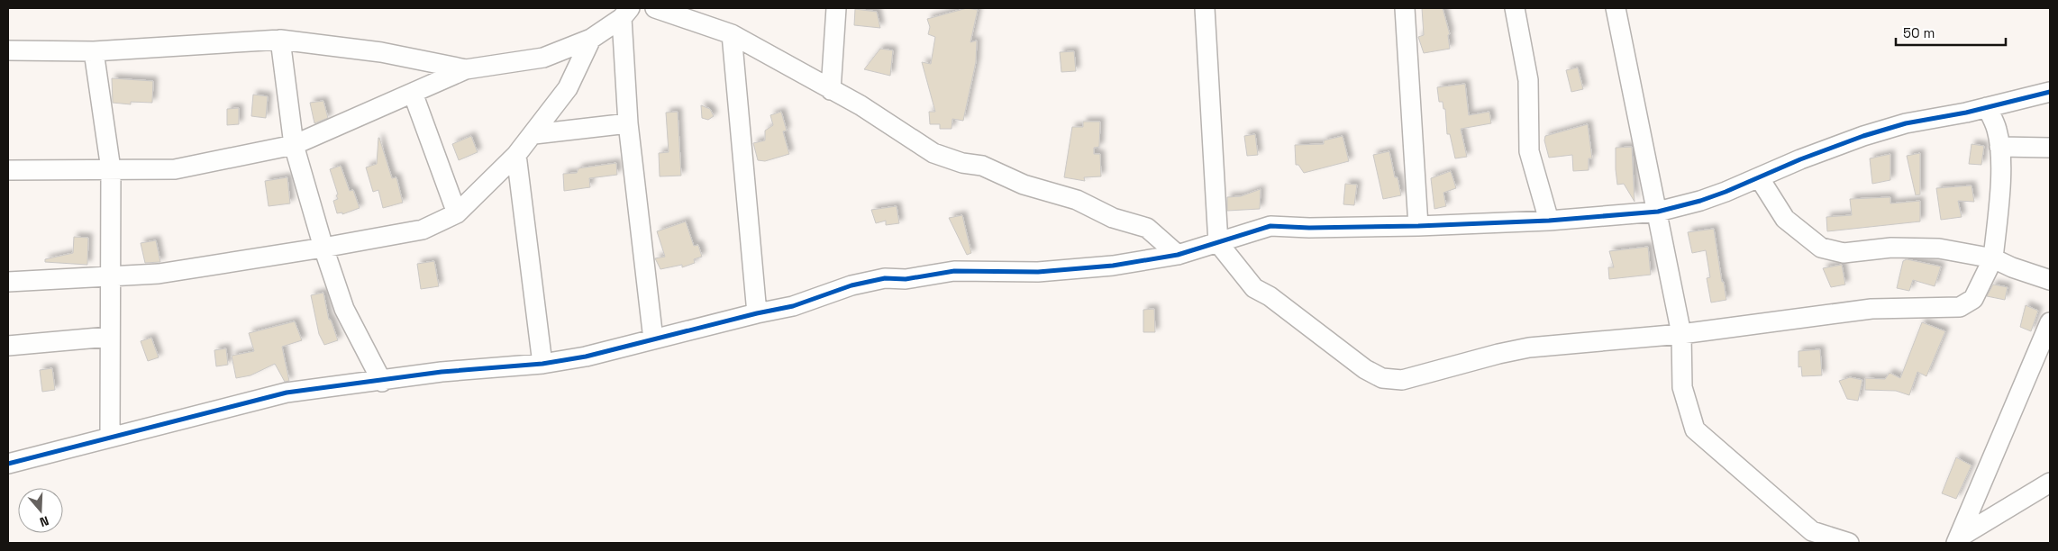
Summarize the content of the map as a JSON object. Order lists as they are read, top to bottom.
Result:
{
  "scale_bar": "50 m",
  "north": "bottom"
}
